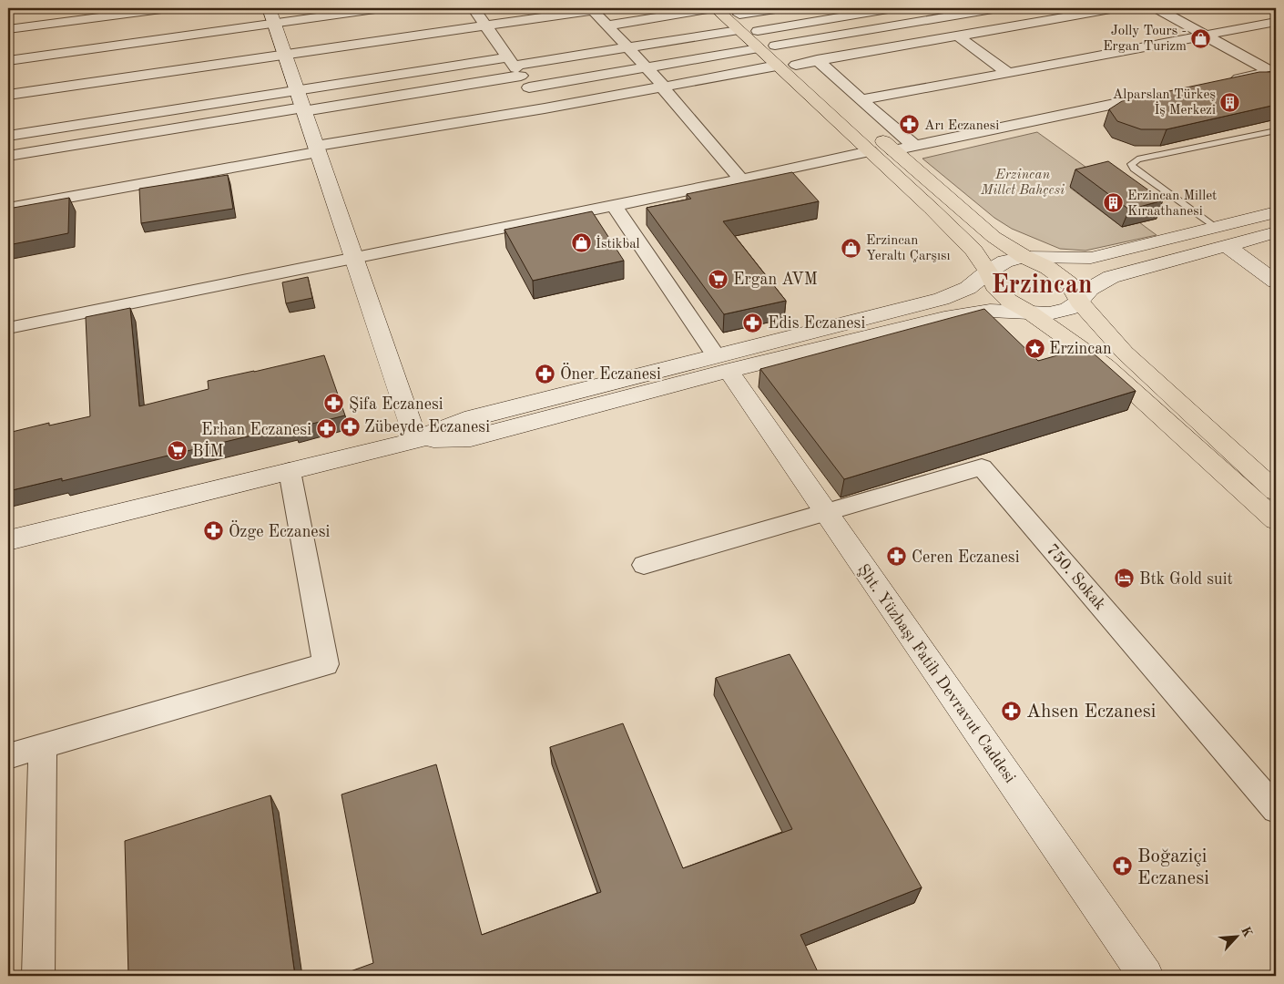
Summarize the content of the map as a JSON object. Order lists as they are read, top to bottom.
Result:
{
  "streets": {
    "main road": ["Şht. Yüzbaşı Fatih Devravut Caddesi"],
    "street": ["750. Sokak"]
  },
  "crossings": [
    ["750. Sokak", "Şht. Yüzbaşı Fatih Devravut Caddesi"]
  ],
  "districts": ["Erzincan"],
  "parks": ["Erzincan Millet Bahçesi"],
  "places": {
    "shop": ["Jolly Tours - Ergan Turizm", "İstikbal", "Erzincan Yeraltı Çarşısı"],
    "building": ["Alparslan Türkeş İş Merkezi", "Erzincan Millet Kıraathanesi"],
    "pharmacy": [
      "Arı Eczanesi",
      "Edis Eczanesi",
      "Öner Eczanesi",
      "Şifa Eczanesi",
      "Zübeyde Eczanesi",
      "Erhan Eczanesi",
      "Özge Eczanesi",
      "Ceren Eczanesi",
      "Ahsen Eczanesi",
      "Boğaziçi Eczanesi"
    ],
    "supermarket": ["Ergan AVM", "BİM"],
    "place": ["Erzincan"],
    "hotel": ["Btk Gold suit"]
  },
  "north": "top right"
}
